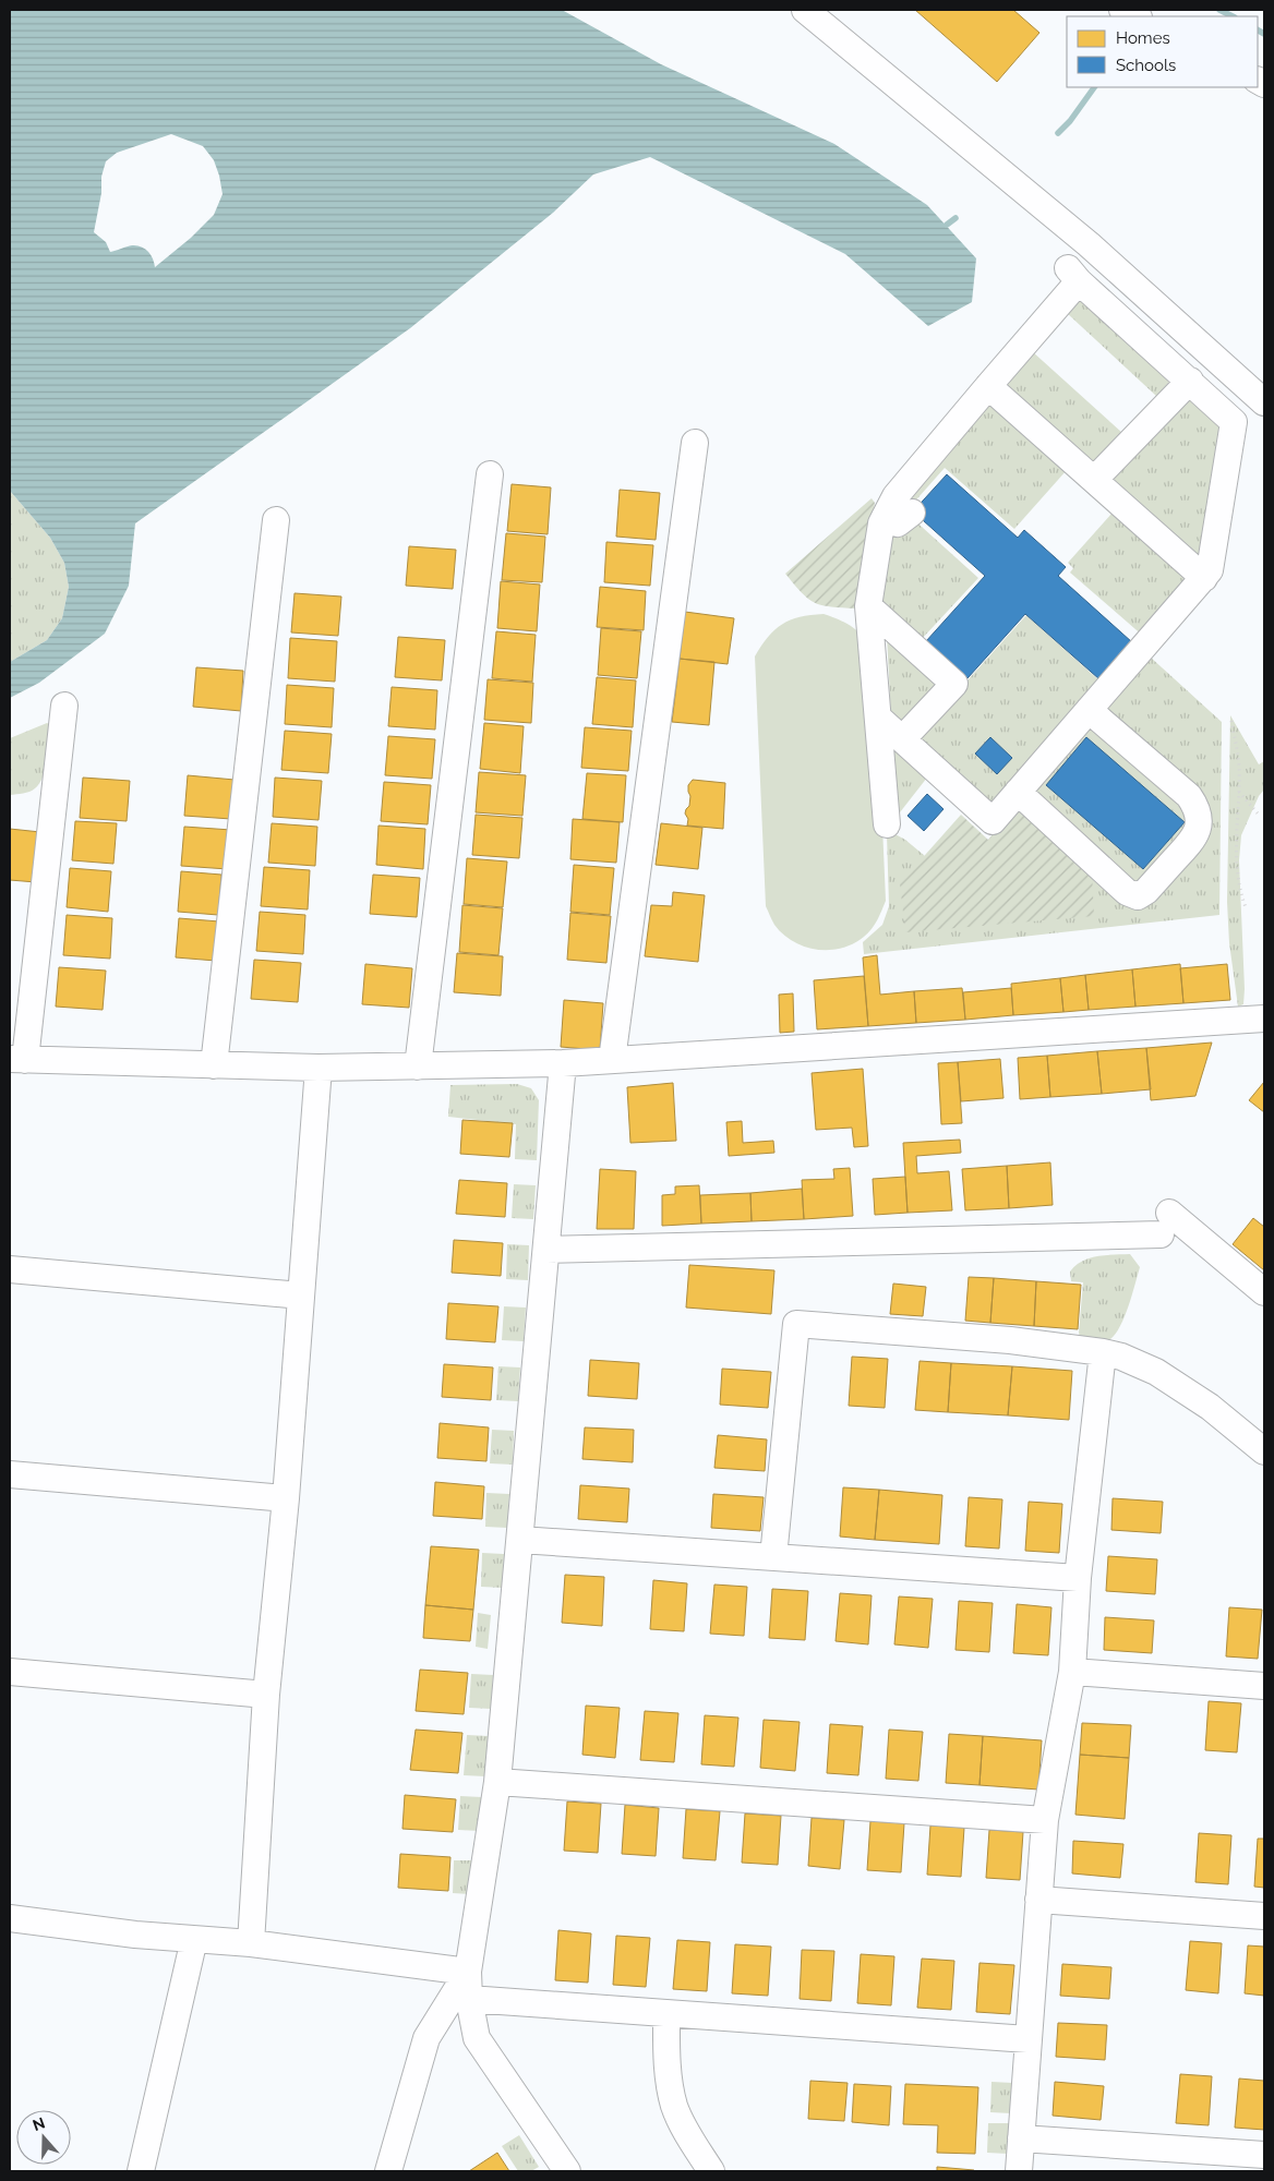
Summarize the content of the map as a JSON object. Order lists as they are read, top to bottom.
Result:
{
  "legend": ["Homes", "Schools"],
  "north": "top"
}
